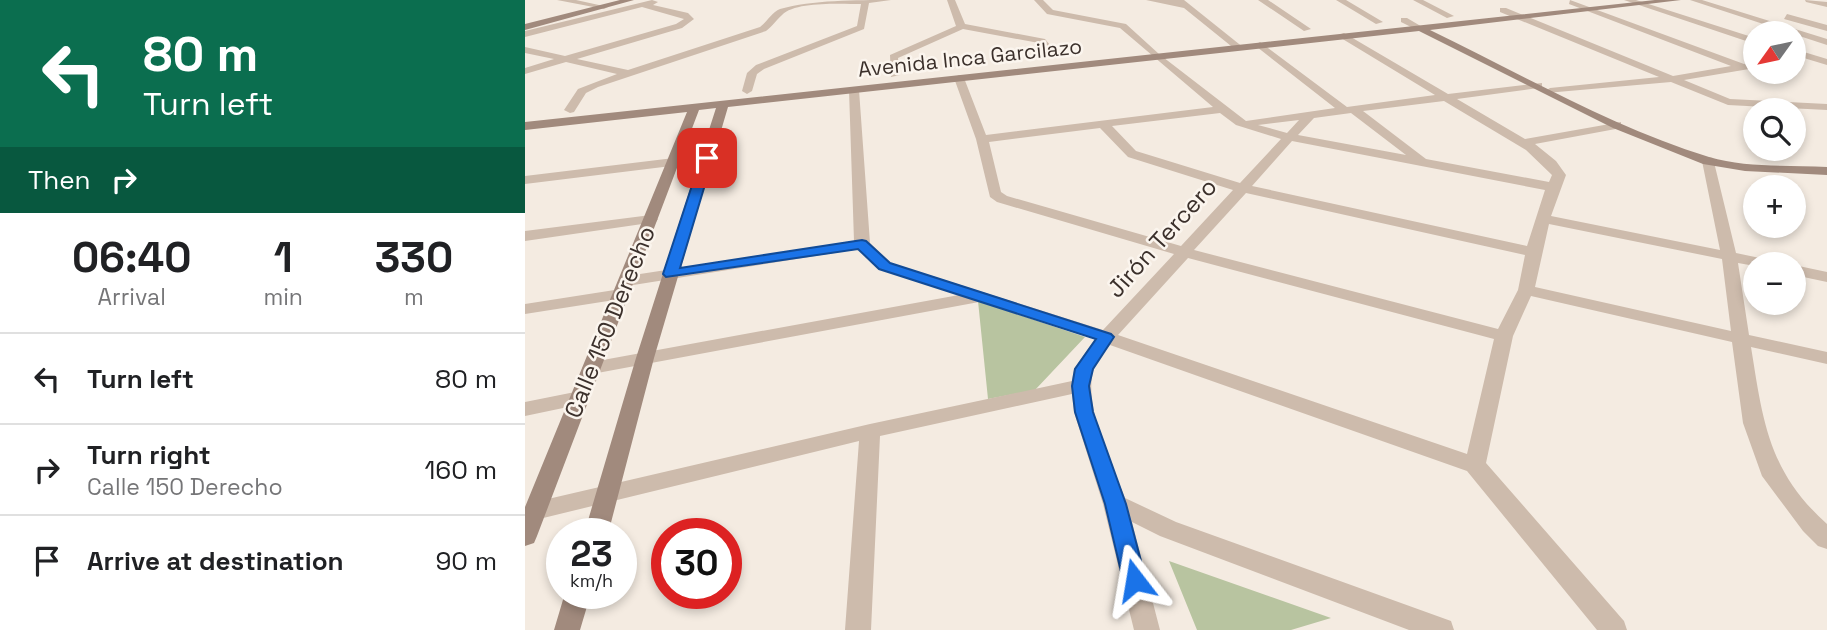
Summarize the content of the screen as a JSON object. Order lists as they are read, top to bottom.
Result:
{
  "streets": {
    "main road": ["Avenida Inca Garcilazo", "Calle 150 Derecho"],
    "street": ["Jirón Tercero"]
  },
  "crossings": [
    ["Avenida Inca Garcilazo", "Calle 150 Derecho"]
  ],
  "north": "bottom left",
  "page": {
    "turn": ["80 m", "Turn left"],
    "map_buttons": ["+", "−"],
    "then": "Then",
    "eta": [
      "06:40",
      "Arrival",
      "1",
      "min",
      "330",
      "m"
    ],
    "list": [
      {
        "name": "Turn left",
        "value": "80 m"
      },
      {
        "name": "Turn right",
        "note": "Calle 150 Derecho",
        "value": "160 m"
      },
      {
        "name": "Arrive at destination",
        "value": "90 m"
      }
    ],
    "speed": "23 km/h",
    "limit": "30"
  }
}
